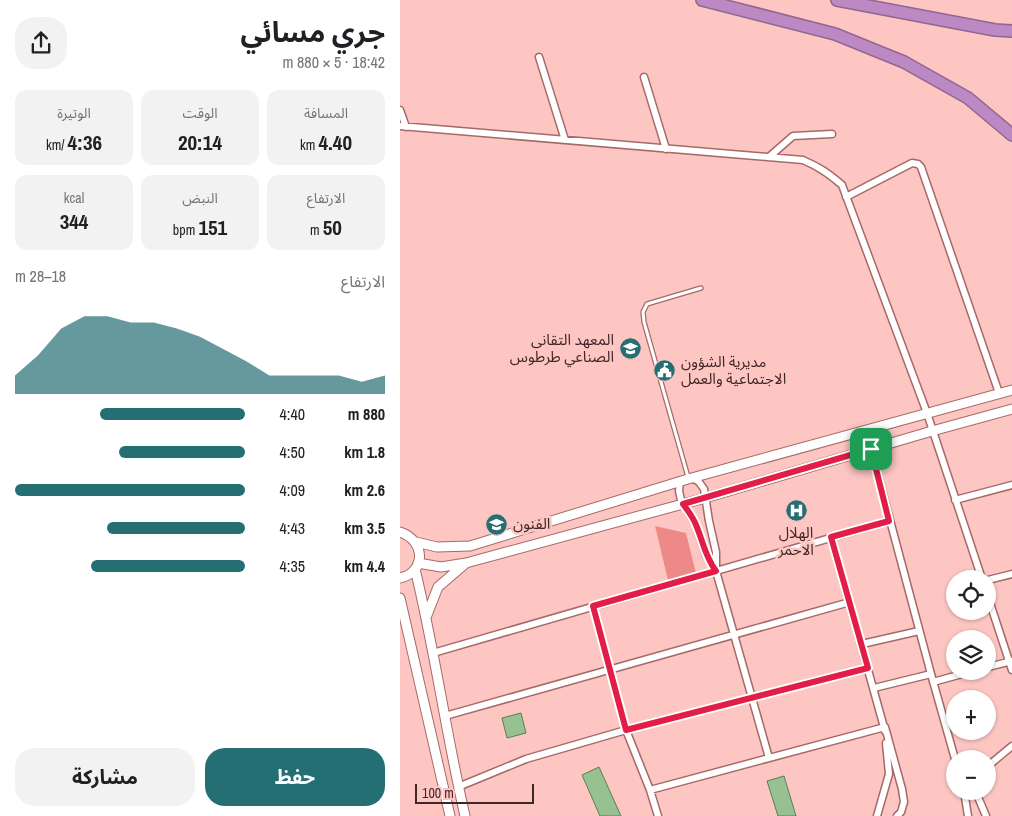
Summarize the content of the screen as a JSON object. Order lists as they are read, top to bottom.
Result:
{
  "places": {
    "school or university": ["المعهد التقاني الصناعي طرطوس", "الفنون"],
    "public building": ["مديرية الشؤون الاجتماعية والعمل"],
    "hospital": ["الهلال الاحمر"]
  },
  "scale_bar": "100 m",
  "page": {
    "heading": ["جري مسائي", "18:42 · 5 × 880 m"],
    "stats": [
      ["المسافة", "4.40 km"],
      ["الوقت", "20:14"],
      ["الوتيرة", "4:36 /km"],
      ["الارتفاع", "50 m"],
      ["النبض", "151 bpm"],
      ["kcal", "344"]
    ],
    "chart": ["الارتفاع", "18–28 m"],
    "list": [
      {
        "name": "880 m",
        "note": "4:40"
      },
      {
        "name": "1.8 km",
        "note": "4:50"
      },
      {
        "name": "2.6 km",
        "note": "4:09"
      },
      {
        "name": "3.5 km",
        "note": "4:43"
      },
      {
        "name": "4.4 km",
        "note": "4:35"
      }
    ],
    "map_buttons": ["+", "−"],
    "buttons": ["حفظ", "مشاركة"],
    "scale": "100 m"
  }
}
